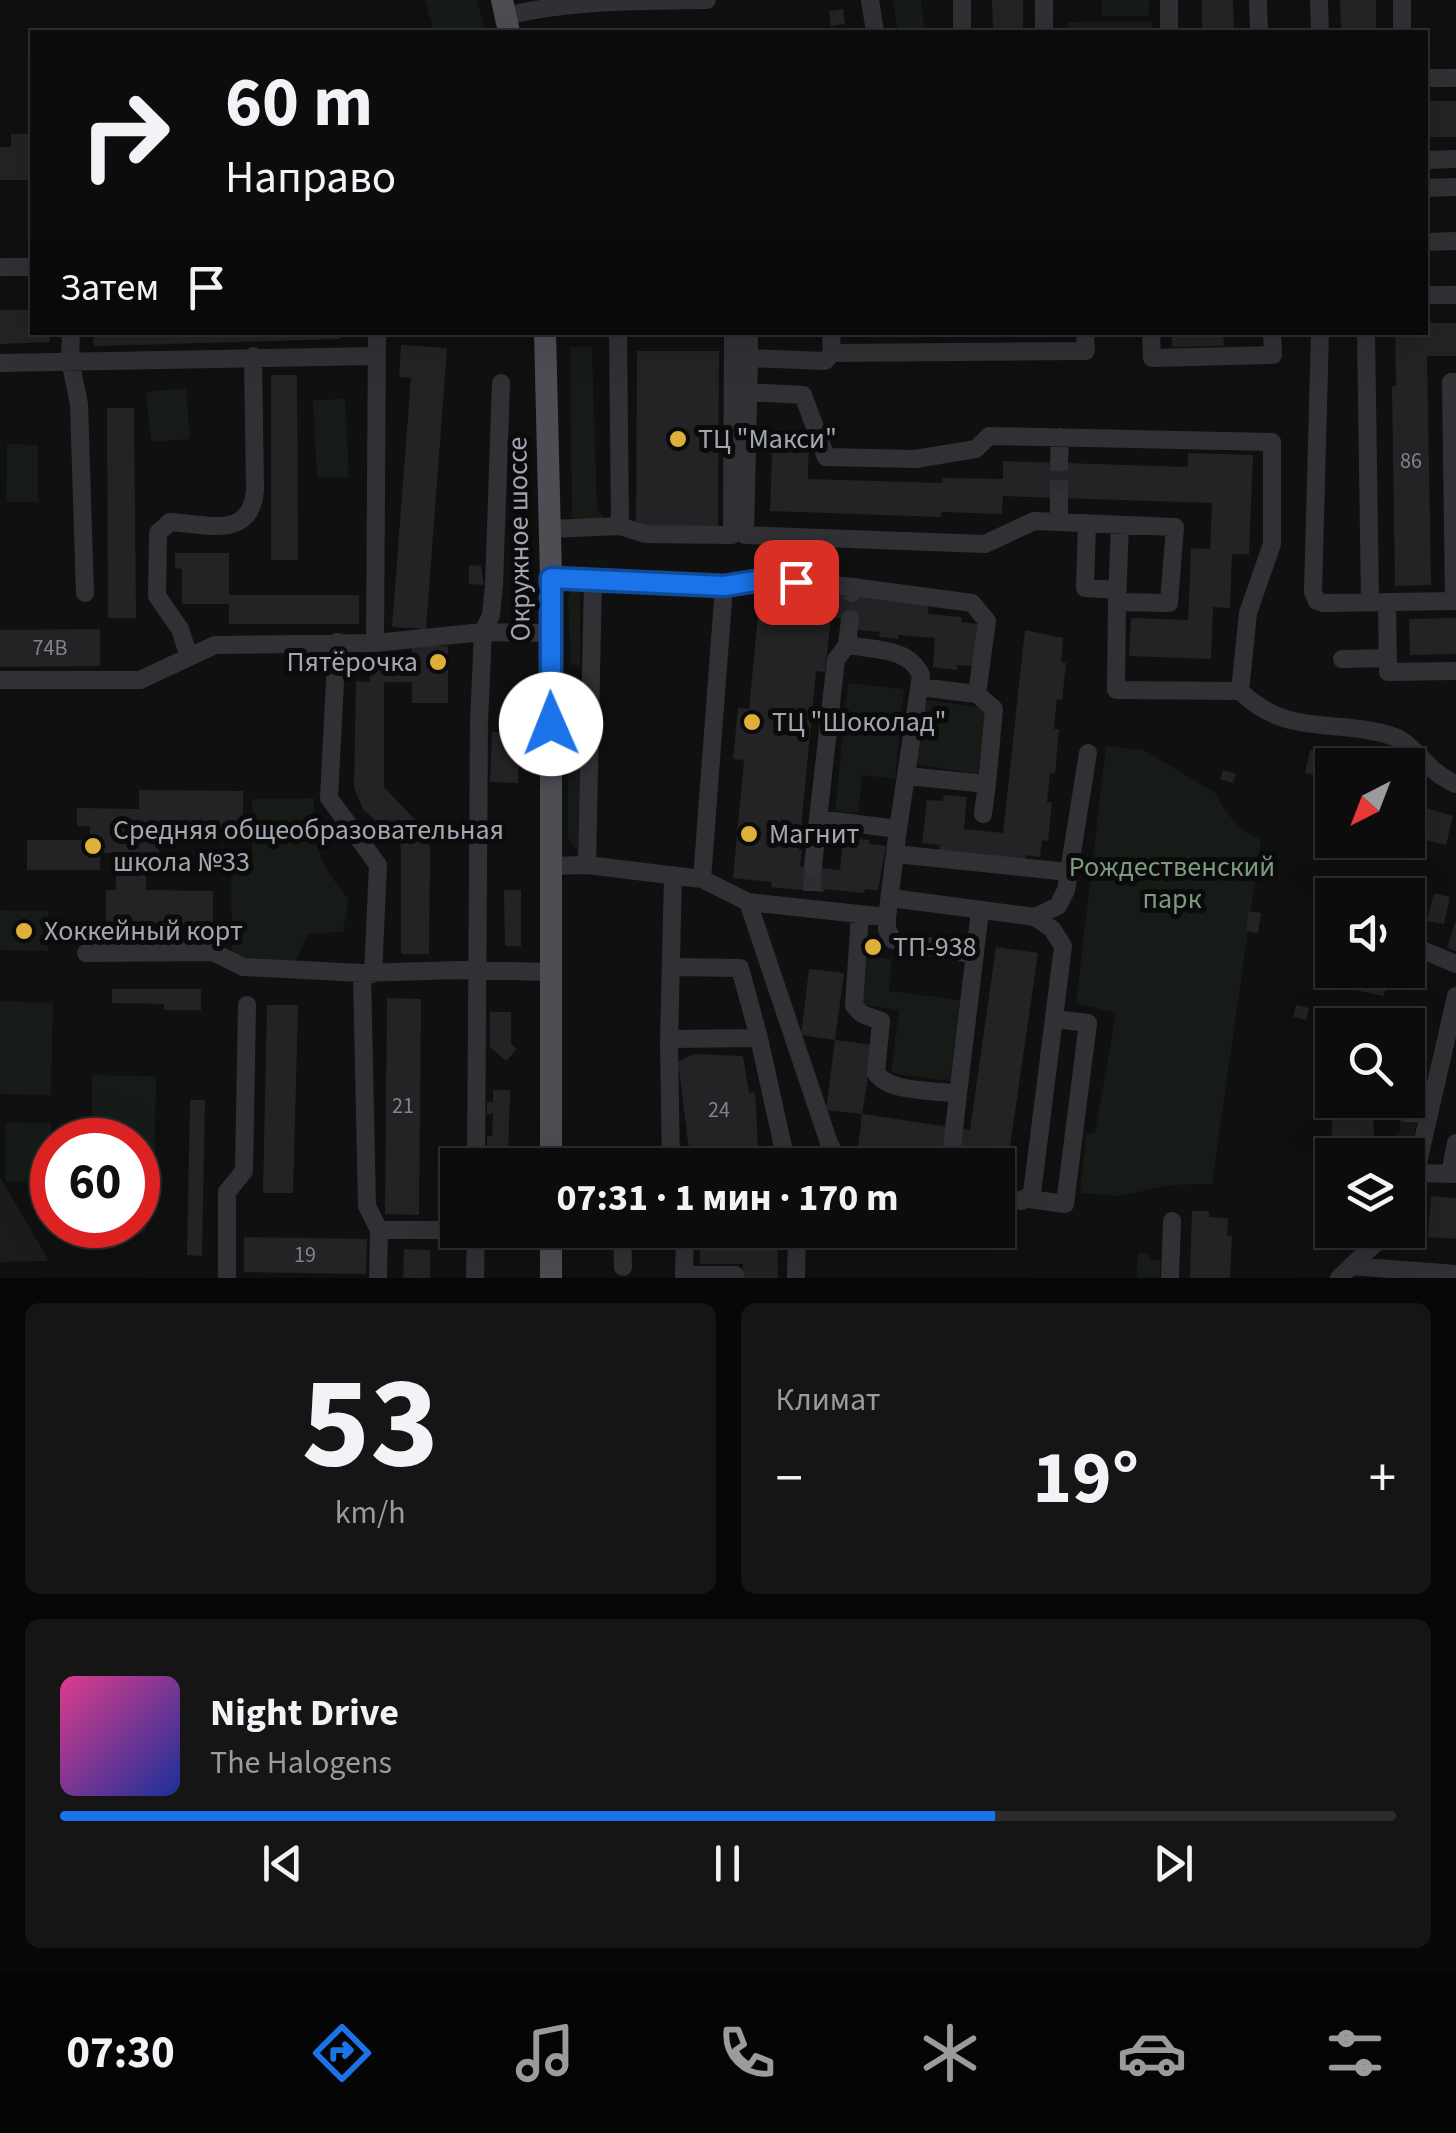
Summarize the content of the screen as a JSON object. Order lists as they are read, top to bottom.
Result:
{
  "streets": {
    "main road": ["Окружное шоссе"]
  },
  "parks": ["Рождественский парк"],
  "places": [
    "ТЦ \"Макси\"",
    "Пятёрочка",
    "ТЦ \"Шоколад\"",
    "Магнит",
    "Средняя общеобразовательная школа №33",
    "Хоккейный корт",
    "ТП-938"
  ],
  "house_numbers": [
    "86",
    "74В",
    "21",
    "24",
    "19"
  ],
  "north": "bottom left",
  "page": {
    "turn": ["60 m", "Направо"],
    "then": "Затем",
    "limit": "60",
    "trip": "07:31 · 1 мин · 170 m",
    "tile": [
      ["53", "km/h"],
      "Климат"
    ],
    "heat": ["−", "19°", "+"],
    "song": ["Night Drive", "The Halogens"],
    "tabs": "07:30"
  }
}
